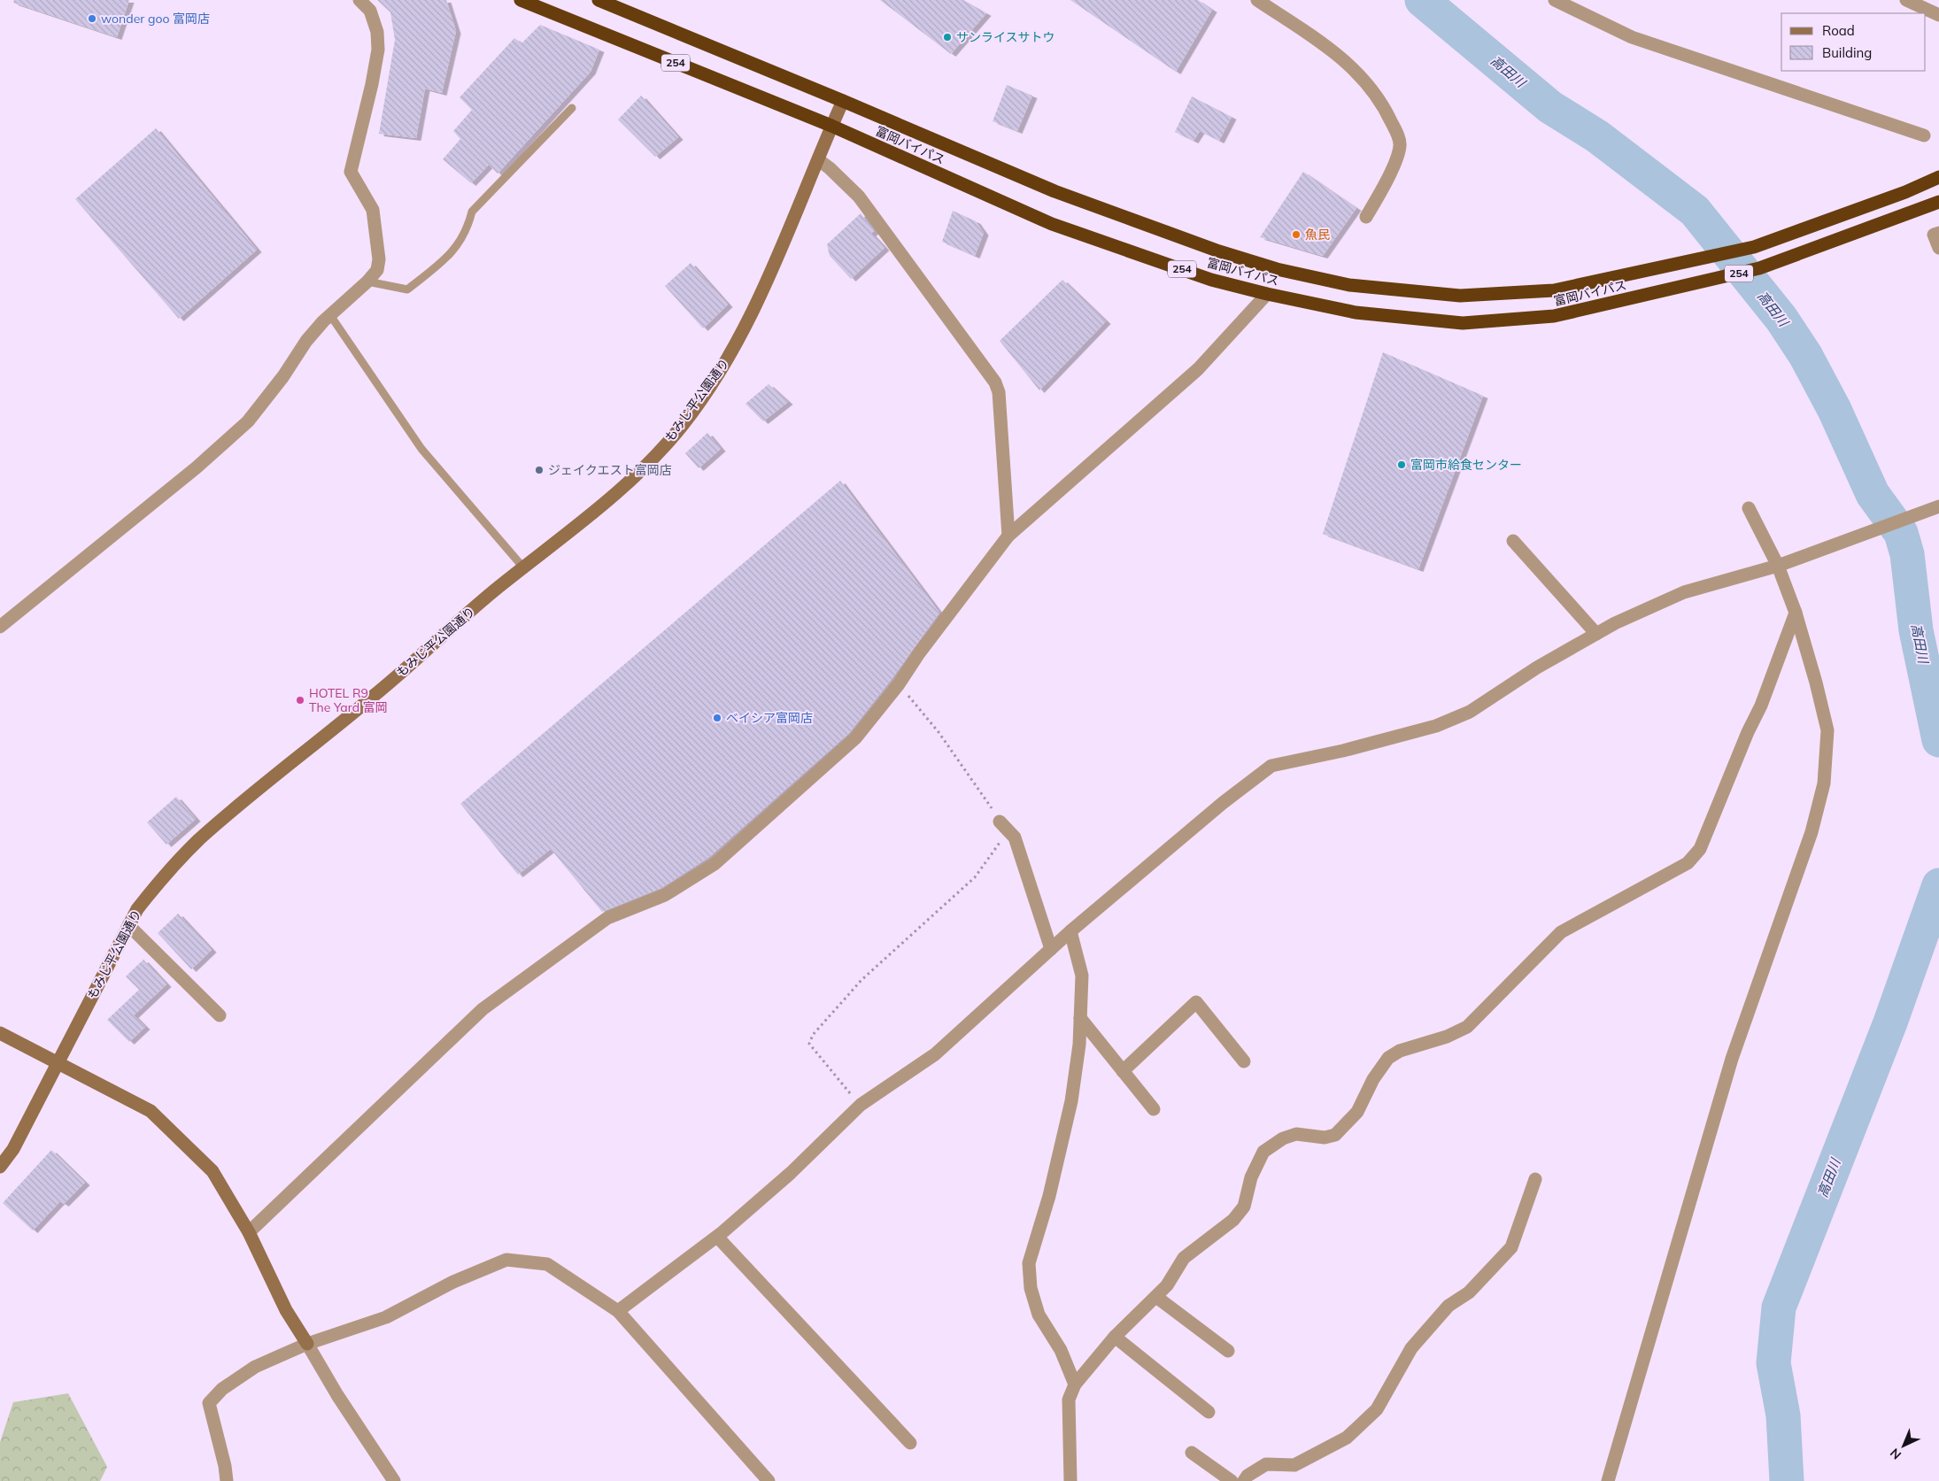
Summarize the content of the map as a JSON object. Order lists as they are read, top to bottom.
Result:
{
  "streets": {
    "highway": ["254", "富岡バイパス"],
    "street": ["もみじ平公園通り"]
  },
  "crossings": [
    ["富岡バイパス", "もみじ平公園通り"]
  ],
  "water": ["高田川"],
  "places": [
    "wonder goo 富岡店",
    "サンライスサトウ",
    "魚民",
    "富岡市給食センター",
    "ジェイクエスト富岡店",
    "HOTEL R9 The Yard 富岡",
    "ベイシア富岡店"
  ],
  "legend": ["Road", "Building"],
  "north": "bottom left"
}
